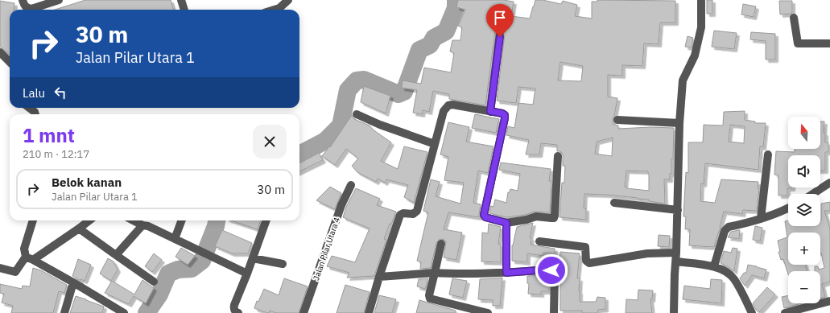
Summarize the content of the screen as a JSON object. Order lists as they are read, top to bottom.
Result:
{
  "streets": {
    "street": ["Jalan Pilar Utara 4"]
  },
  "north": "top",
  "page": {
    "turn": ["30 m", "Jalan Pilar Utara 1"],
    "then": "Lalu",
    "heading": ["1 mnt", "210 m · 12:17"],
    "map_buttons": ["+", "−"],
    "list": [
      {
        "name": "Belok kanan",
        "note": "Jalan Pilar Utara 1",
        "value": "30 m"
      }
    ]
  }
}
